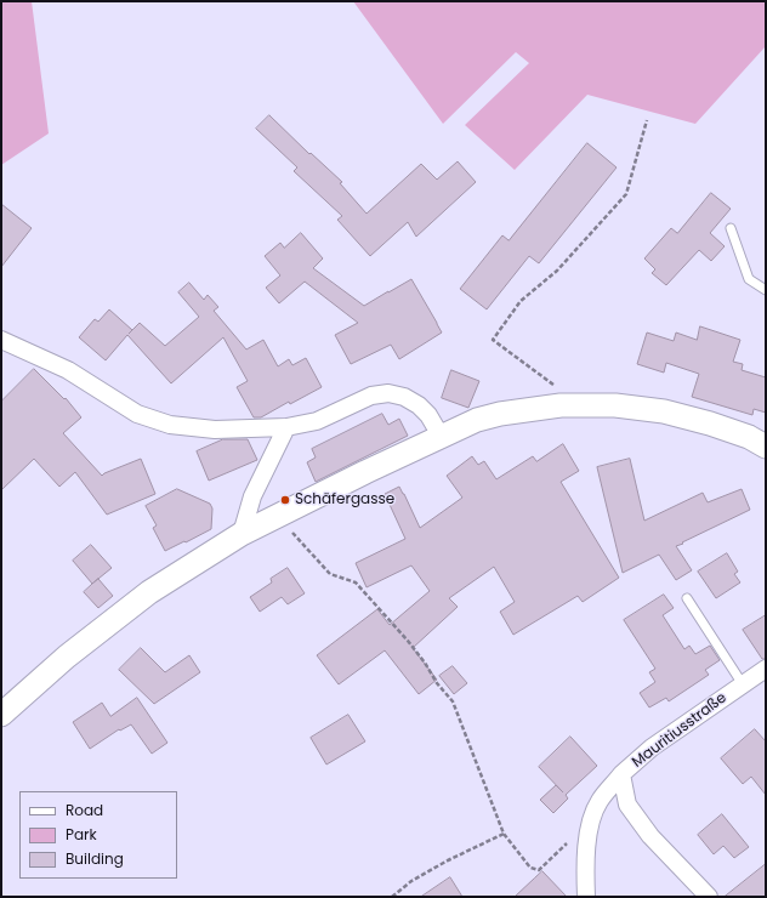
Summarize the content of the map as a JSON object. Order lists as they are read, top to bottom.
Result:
{
  "streets": {
    "street": ["Mauritiusstraße"]
  },
  "places": ["Schäfergasse"],
  "legend": ["Road", "Park", "Building"]
}
